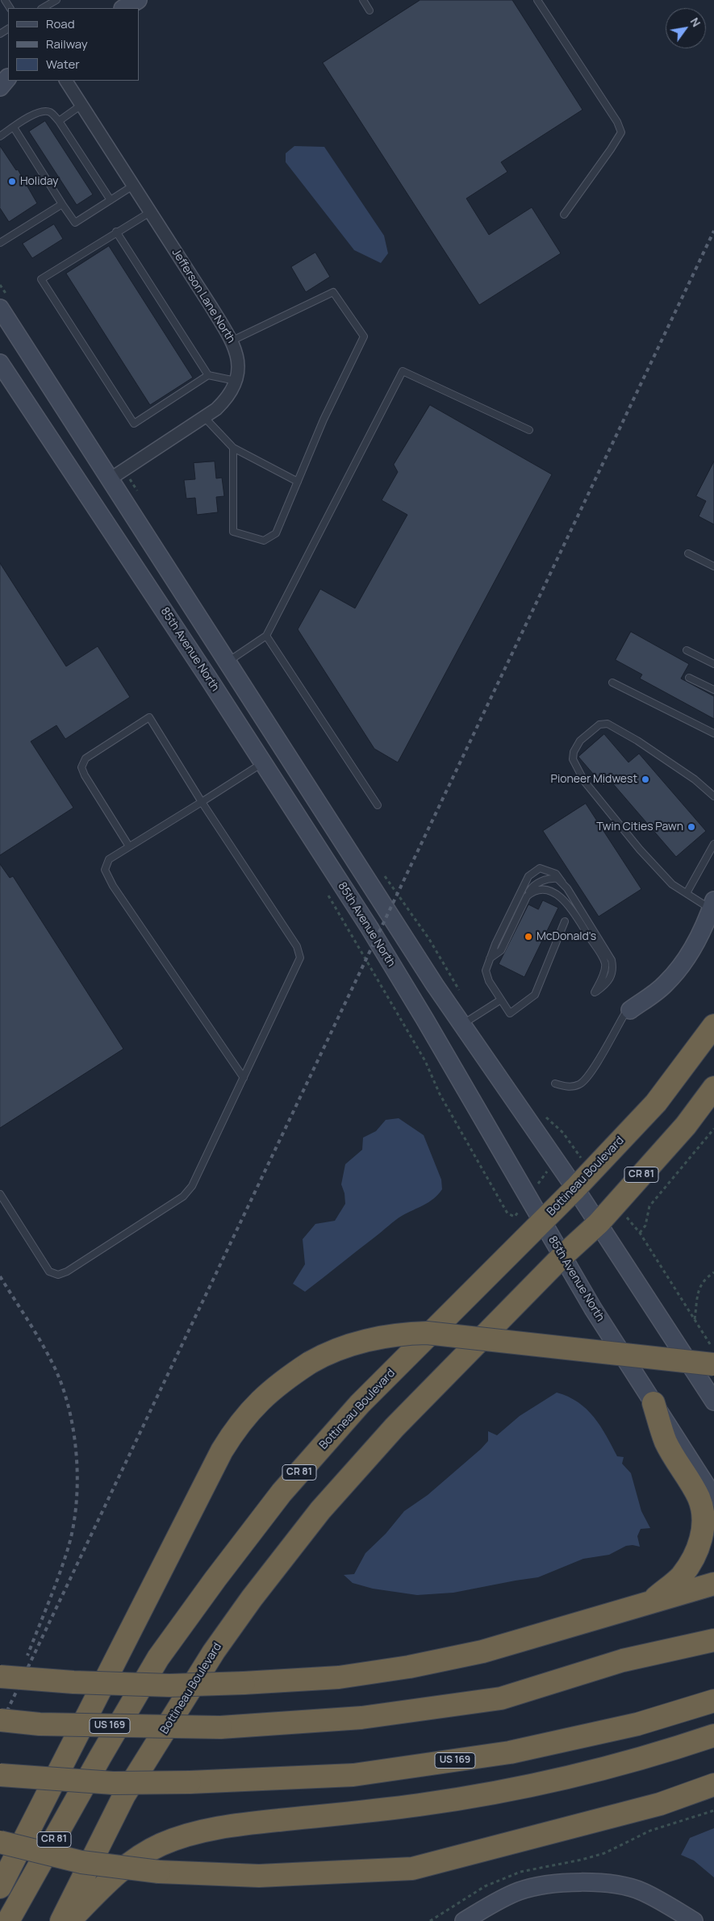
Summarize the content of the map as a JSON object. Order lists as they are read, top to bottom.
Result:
{
  "streets": {
    "highway": ["CR 81", "Bottineau Boulevard", "US 169"],
    "main road": ["85th Avenue North"],
    "street": ["Jefferson Lane North"]
  },
  "crossings": [
    ["85th Avenue North", "Bottineau Boulevard"]
  ],
  "places": [
    "Holiday",
    "Pioneer Midwest",
    "Twin Cities Pawn",
    "McDonald's"
  ],
  "legend": ["Road", "Railway", "Water"],
  "north": "top right"
}
